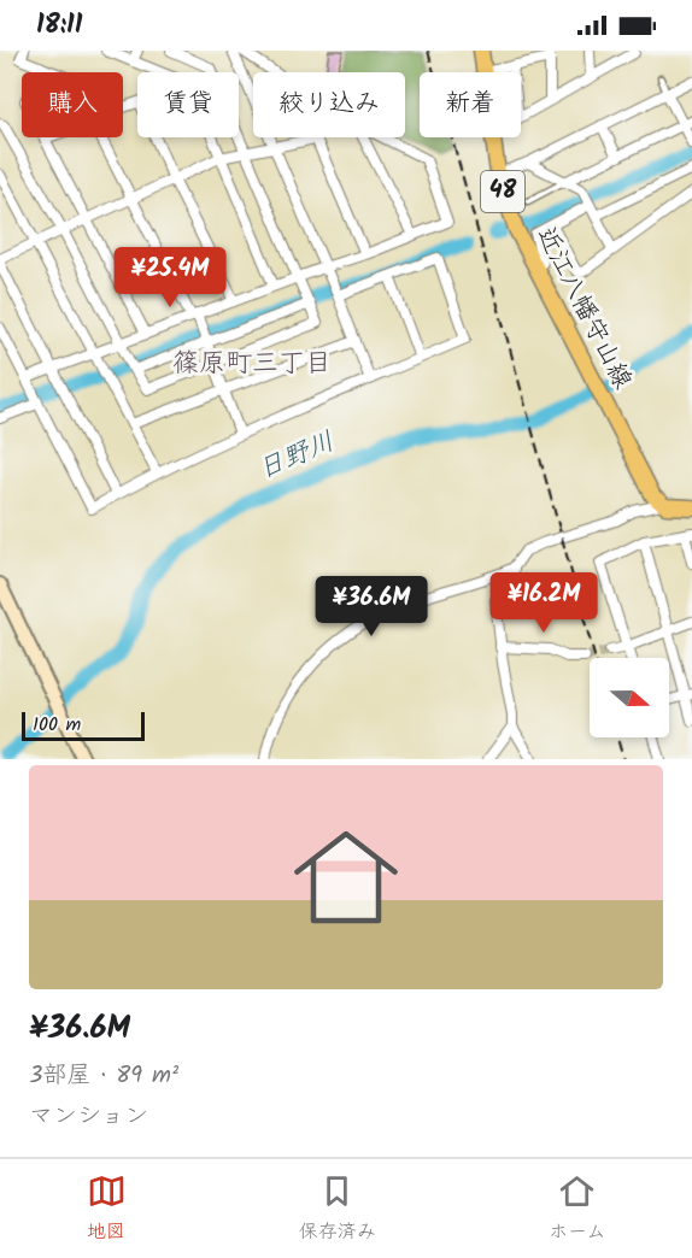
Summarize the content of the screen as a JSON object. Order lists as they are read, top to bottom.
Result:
{
  "streets": {
    "main road": ["48", "近江八幡守山線"]
  },
  "districts": ["篠原町三丁目"],
  "water": ["日野川"],
  "scale_bar": "100 m",
  "north": "right",
  "page": {
    "status": "18:11",
    "chip": [
      "購入",
      "賃貸",
      "絞り込み",
      "新着"
    ],
    "price": ["¥25.4M", "¥16.2M", "¥36.6M"],
    "scale": "100 m",
    "list": [
      {
        "name": "¥36.6M",
        "note": "3部屋 · 89 m² · マンション"
      }
    ],
    "tabs": ["地図", "保存済み", "ホーム"]
  }
}
